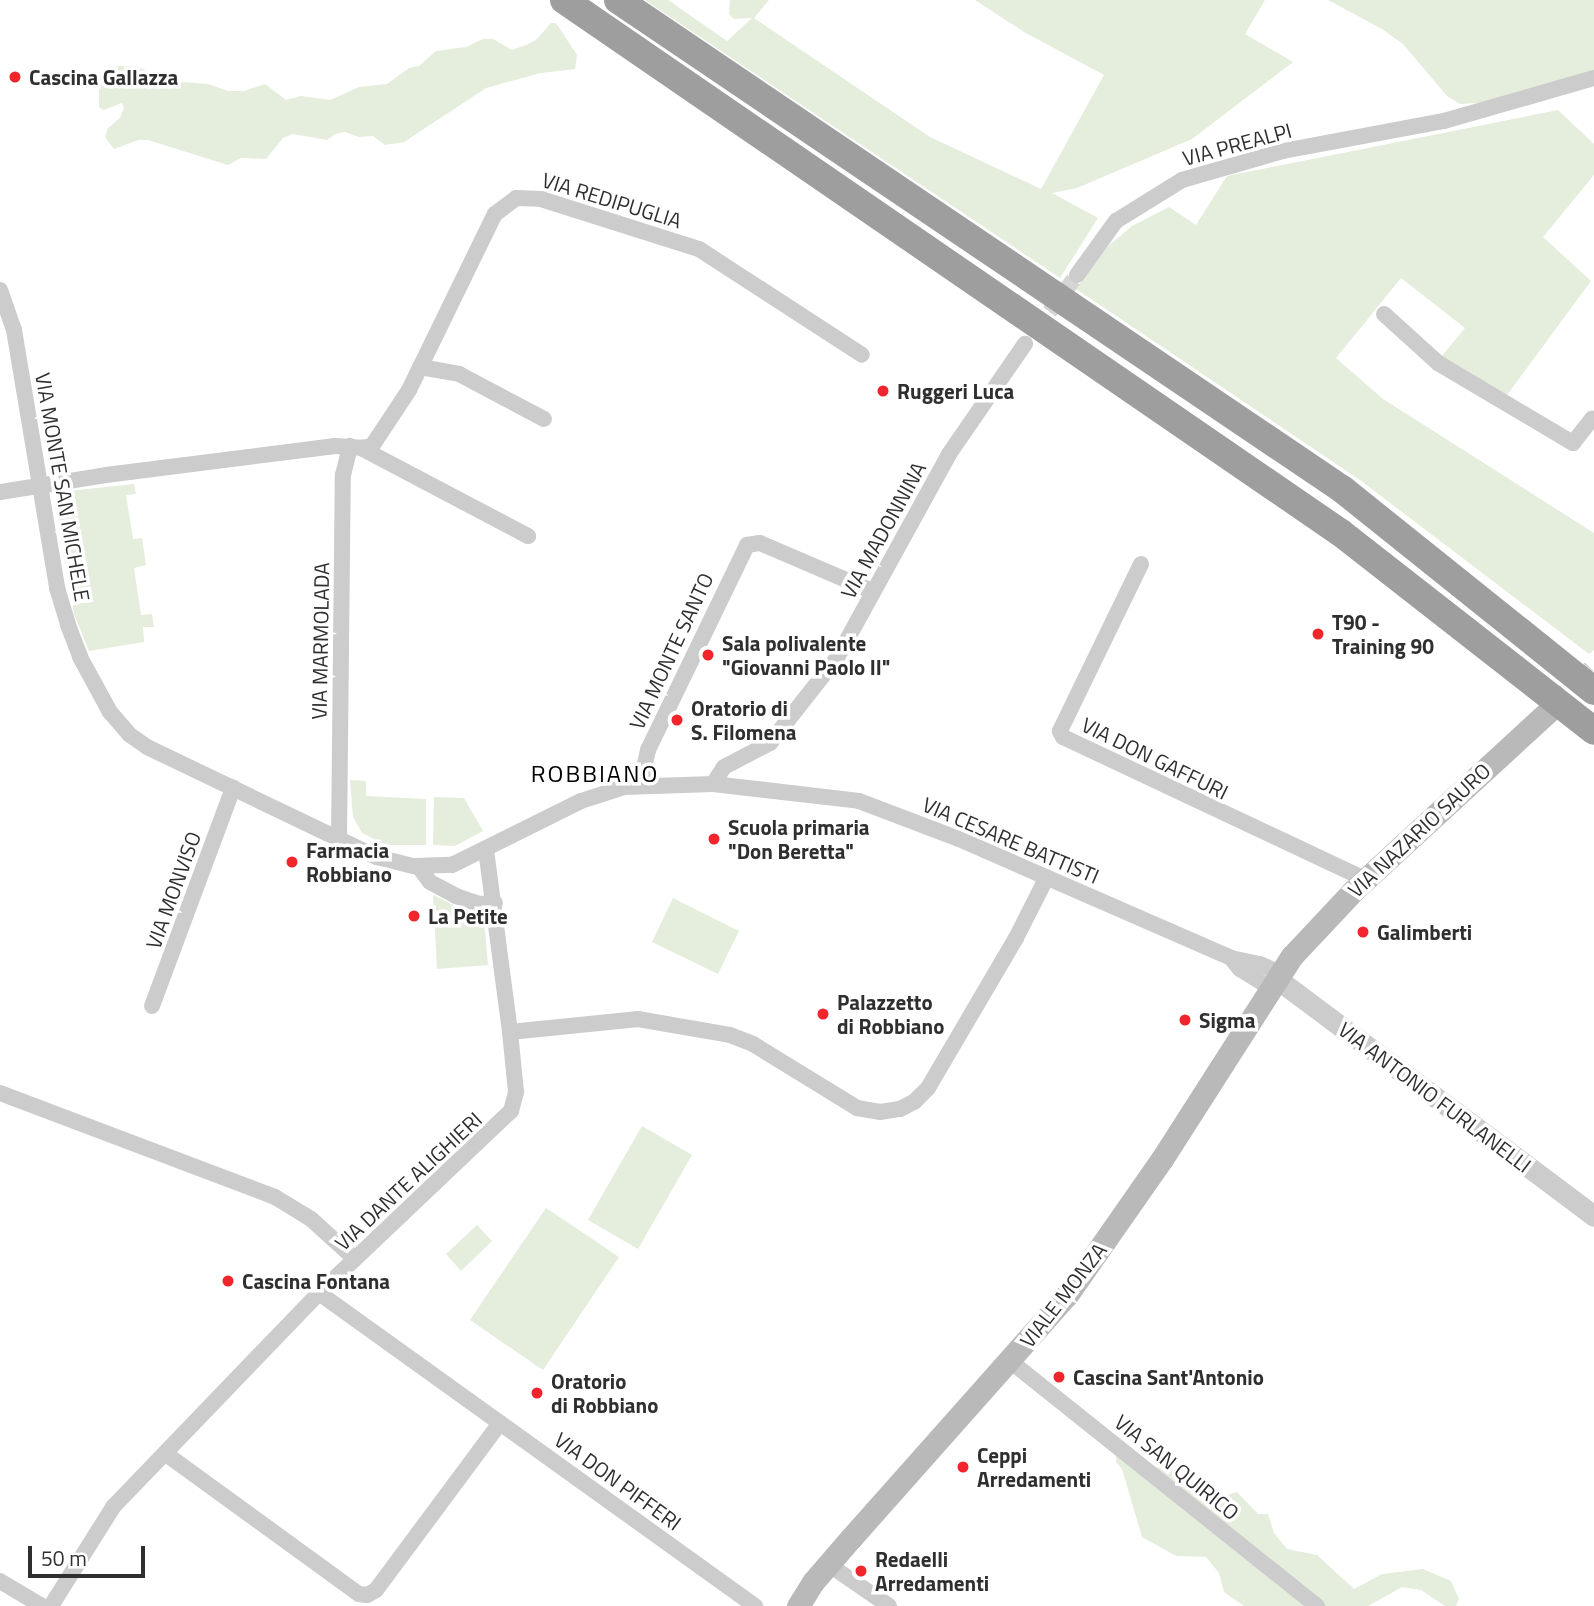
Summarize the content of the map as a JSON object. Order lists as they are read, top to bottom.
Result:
{
  "streets": {
    "main road": ["VIA NAZARIO SAURO", "VIALE MONZA"],
    "street": [
      "VIA PREALPI",
      "VIA REDIPUGLIA",
      "VIA MONTE SAN MICHELE",
      "VIA MADONNINA",
      "VIA MARMOLADA",
      "VIA MONTE SANTO",
      "VIA DON GAFFURI",
      "VIA CESARE BATTISTI",
      "VIA MONVISO",
      "VIA ANTONIO FURLANELLI",
      "VIA DANTE ALIGHIERI",
      "VIA SAN QUIRICO",
      "VIA DON PIFFERI"
    ]
  },
  "crossings": [
    ["VIA REDIPUGLIA", "VIA MARMOLADA"],
    ["VIA MONTE SAN MICHELE", "VIA MARMOLADA"],
    ["VIA MONTE SAN MICHELE", "VIA MONTE SANTO"],
    ["VIA MONTE SAN MICHELE", "VIA CESARE BATTISTI"],
    ["VIA MONTE SAN MICHELE", "VIA MONVISO"],
    ["VIA MONTE SAN MICHELE", "VIA DANTE ALIGHIERI"],
    ["VIA MADONNINA", "VIA MONTE SANTO"],
    ["VIA MADONNINA", "VIA CESARE BATTISTI"],
    ["VIA MONTE SANTO", "VIA CESARE BATTISTI"],
    ["VIA DON GAFFURI", "VIA NAZARIO SAURO"],
    ["VIA NAZARIO SAURO", "VIA CESARE BATTISTI"],
    ["VIA NAZARIO SAURO", "VIA ANTONIO FURLANELLI"],
    ["VIA NAZARIO SAURO", "VIALE MONZA"],
    ["VIA CESARE BATTISTI", "VIA ANTONIO FURLANELLI"],
    ["VIA CESARE BATTISTI", "VIALE MONZA"],
    ["VIA ANTONIO FURLANELLI", "VIALE MONZA"],
    ["VIA DANTE ALIGHIERI", "VIA DON PIFFERI"],
    ["VIALE MONZA", "VIA SAN QUIRICO"]
  ],
  "districts": ["ROBBIANO"],
  "places": [
    "Cascina Gallazza",
    "Ruggeri Luca",
    "T90 - Training 90",
    "Sala polivalente \"Giovanni Paolo II\"",
    "Oratorio di S. Filomena",
    "Scuola primaria \"Don Beretta\"",
    "Farmacia Robbiano",
    "La Petite",
    "Galimberti",
    "Palazzetto di Robbiano",
    "Sigma",
    "Cascina Fontana",
    "Cascina Sant'Antonio",
    "Oratorio di Robbiano",
    "Ceppi Arredamenti",
    "Redaelli Arredamenti"
  ],
  "scale_bar": "50 m"
}
